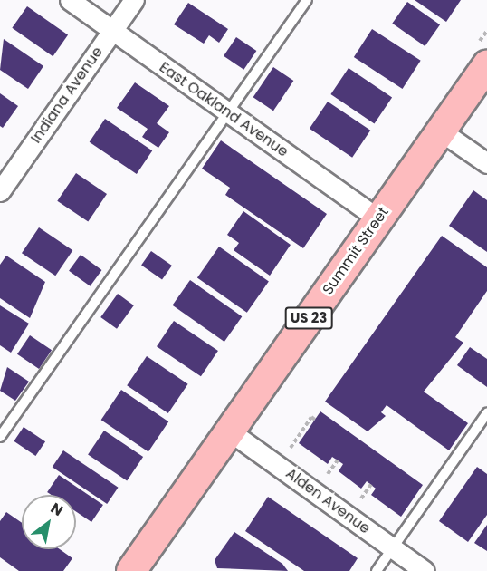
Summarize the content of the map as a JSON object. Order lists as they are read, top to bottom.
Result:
{
  "streets": {
    "main road": ["Summit Street", "US 23"],
    "street": ["Indiana Avenue", "East Oakland Avenue", "Alden Avenue"]
  },
  "crossings": [
    ["Indiana Avenue", "East Oakland Avenue"],
    ["East Oakland Avenue", "Summit Street"],
    ["Summit Street", "Alden Avenue"]
  ],
  "north": "top right"
}
